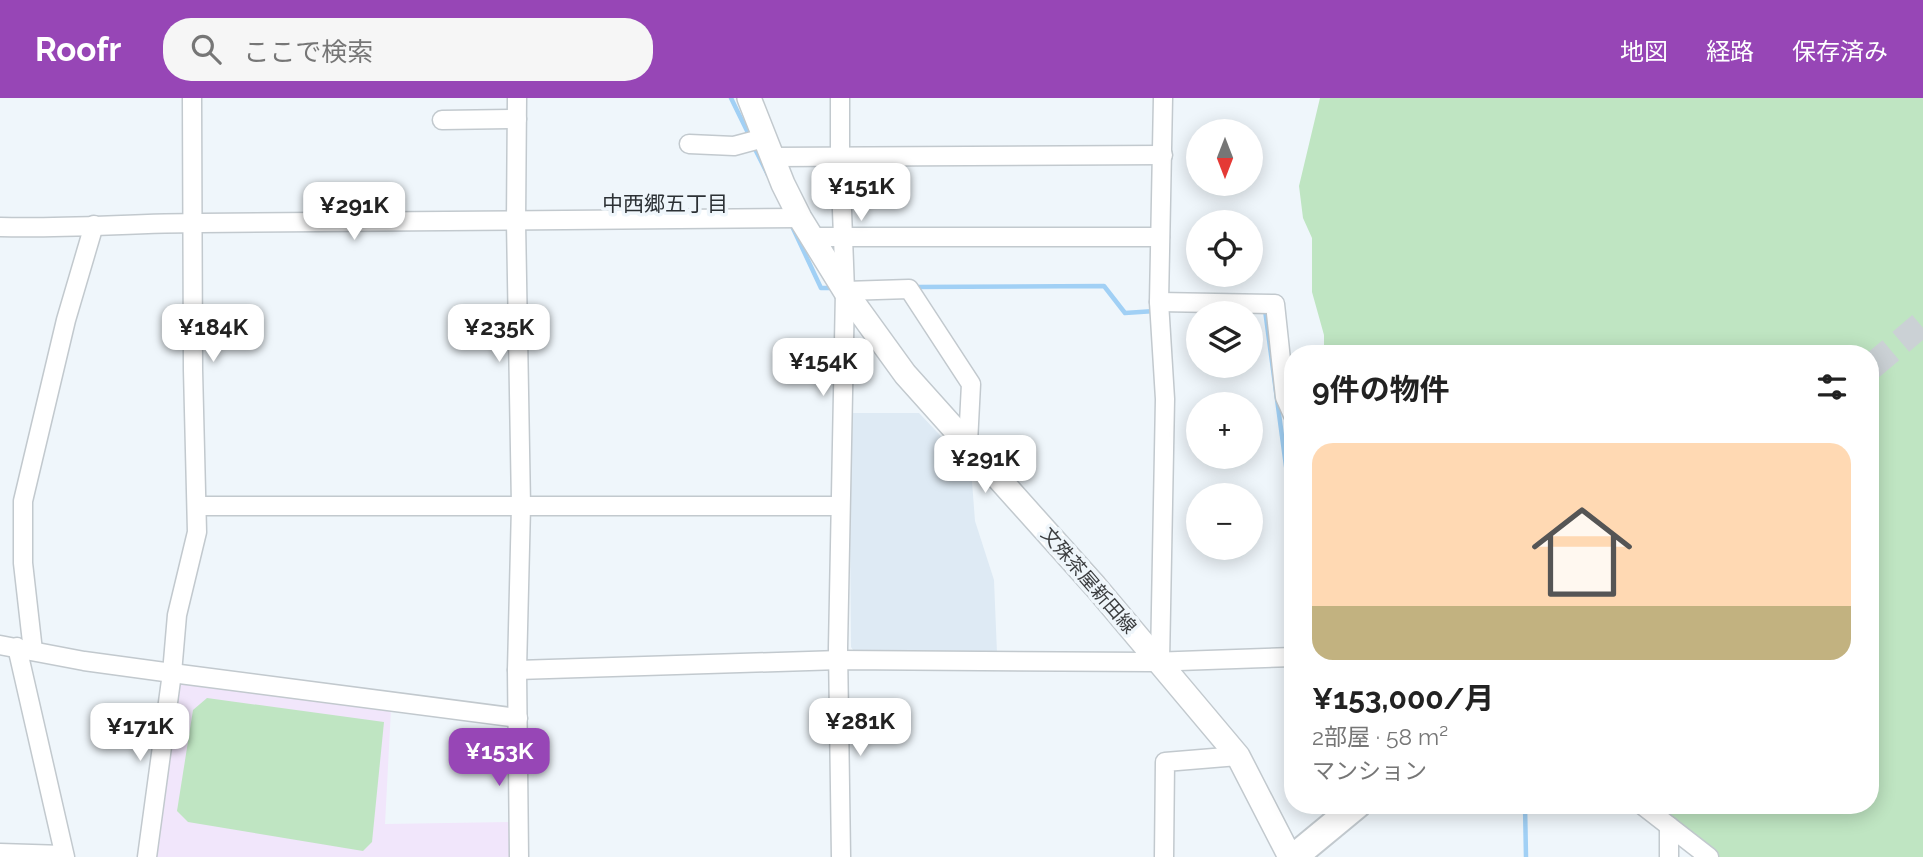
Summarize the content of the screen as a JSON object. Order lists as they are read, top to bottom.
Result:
{
  "streets": {
    "main road": ["文殊茶屋新田線"]
  },
  "districts": ["中西郷五丁目"],
  "north": "bottom",
  "page": {
    "header": "Roofr",
    "search": "ここで検索",
    "nav": ["地図", "経路", "保存済み"],
    "map_buttons": ["+", "−"],
    "price": [
      "¥151K",
      "¥291K",
      "¥184K",
      "¥235K",
      "¥154K",
      "¥291K",
      "¥281K",
      "¥171K",
      "¥153K"
    ],
    "heading": "9件の物件",
    "list": [
      {
        "name": "¥153,000/月",
        "note": "2部屋 · 58 m² · マンション"
      }
    ]
  }
}
